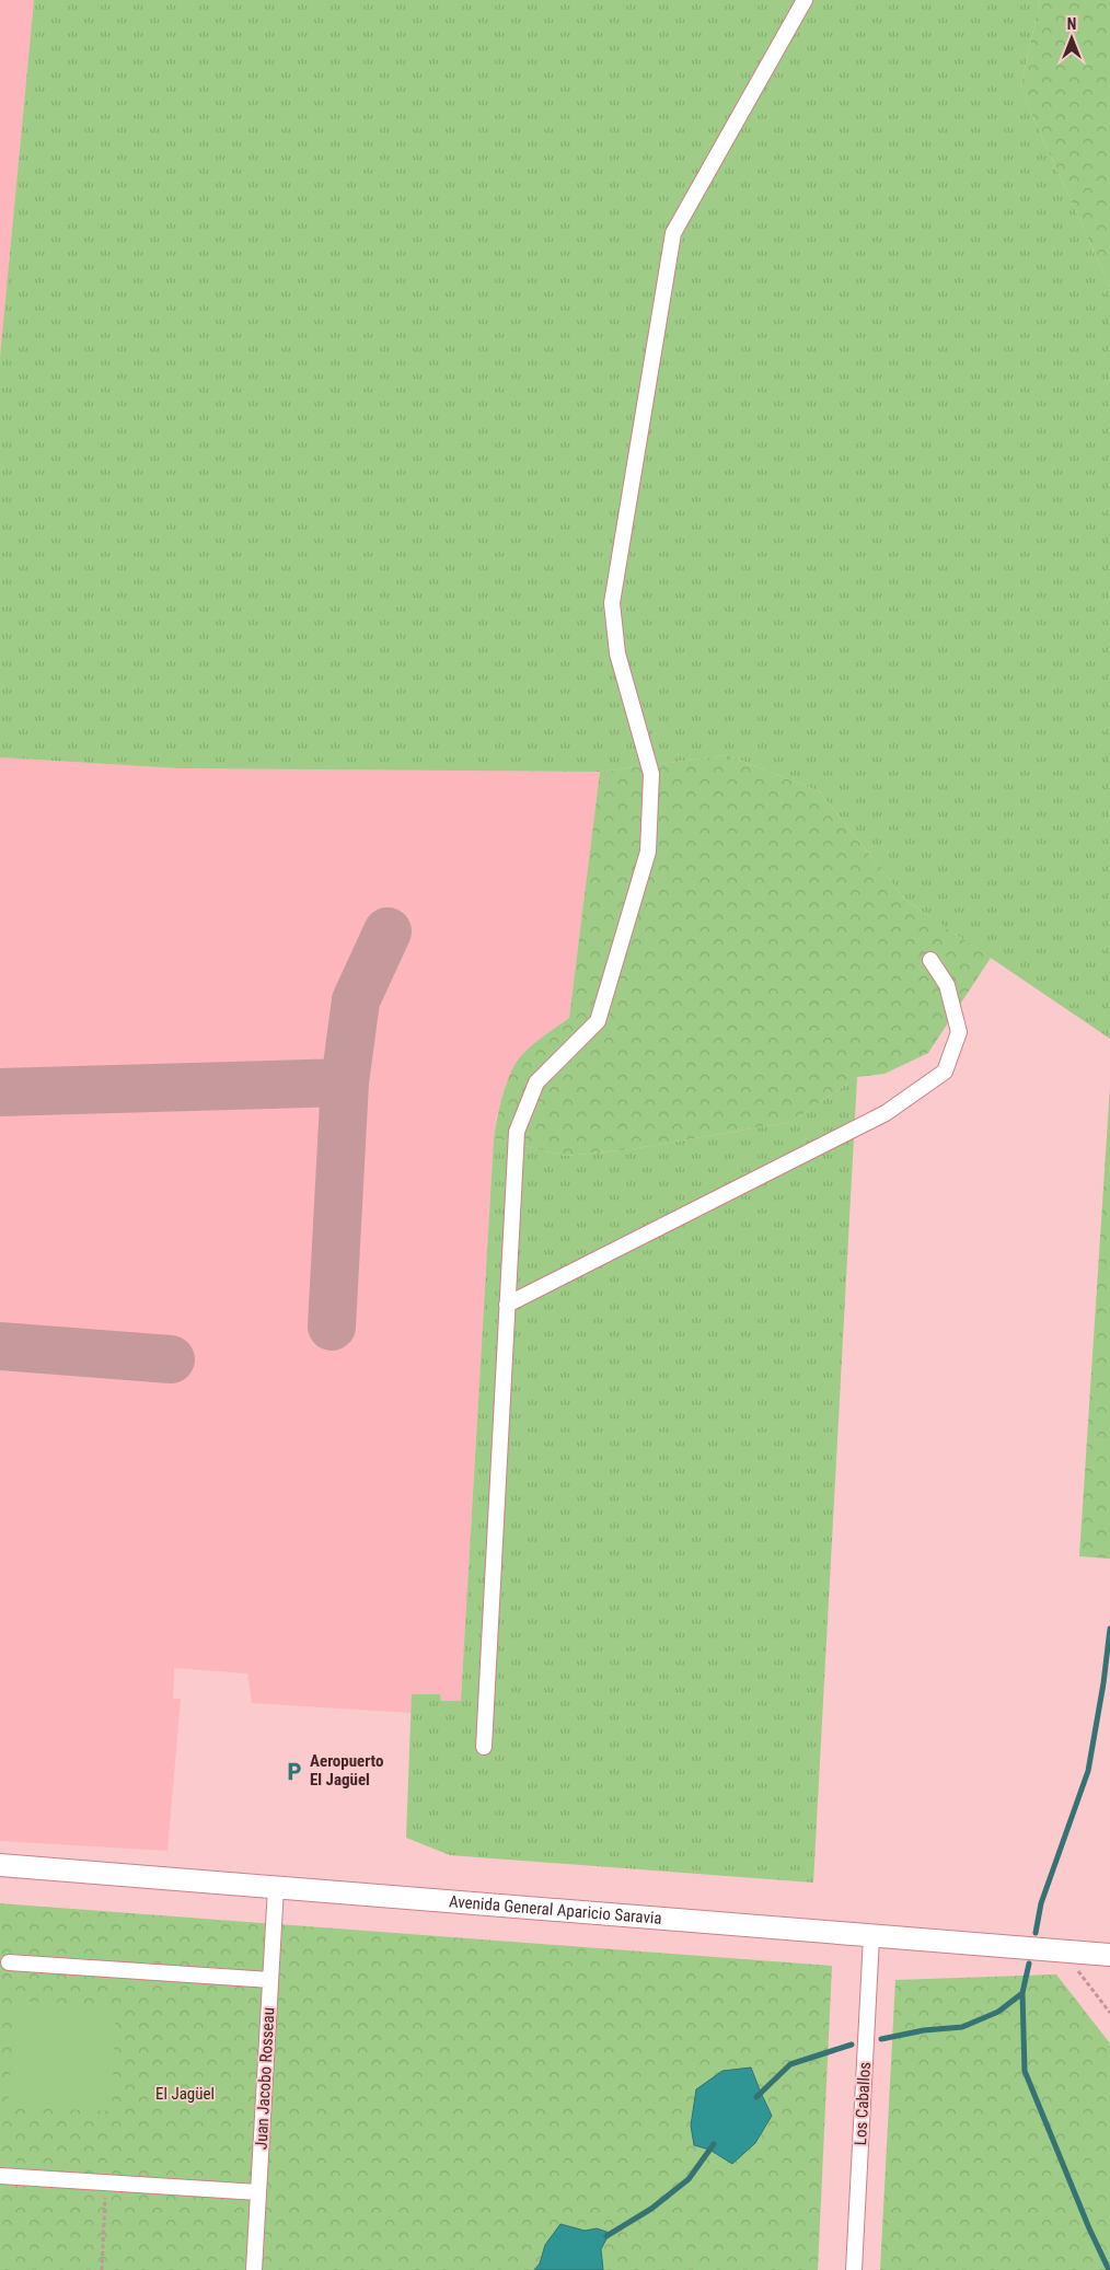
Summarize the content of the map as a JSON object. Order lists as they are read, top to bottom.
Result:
{
  "streets": {
    "main road": ["Avenida General Aparicio Saravia"],
    "street": ["Juan Jacobo Rosseau", "Los Caballos"]
  },
  "crossings": [
    ["Avenida General Aparicio Saravia", "Juan Jacobo Rosseau"],
    ["Avenida General Aparicio Saravia", "Los Caballos"]
  ],
  "parks": ["El Jagüel"],
  "places": {
    "parking": ["Aeropuerto El Jagüel"]
  },
  "north": "top"
}
